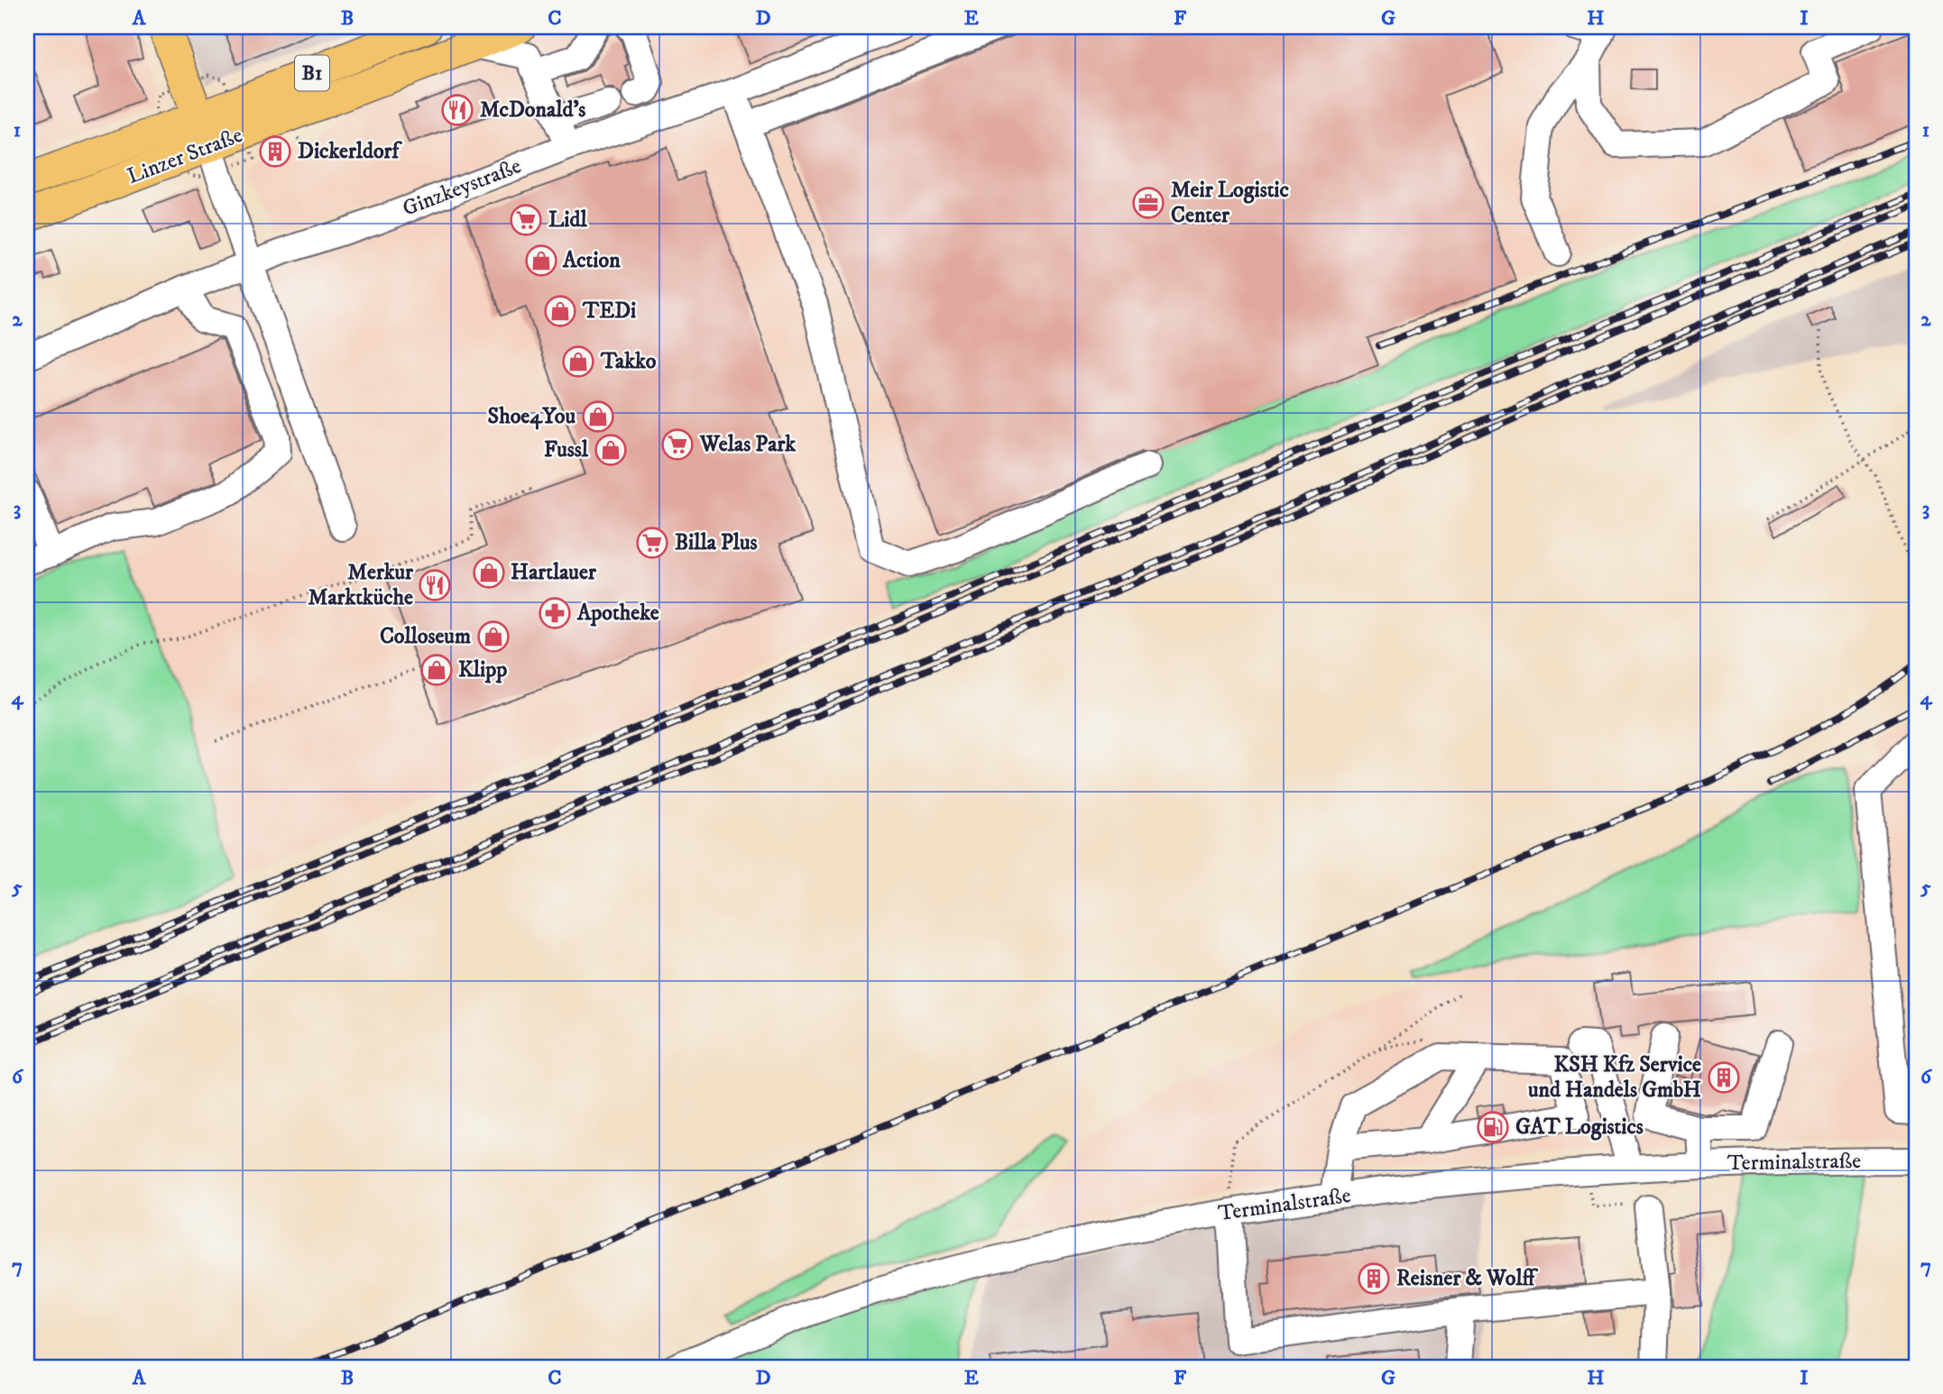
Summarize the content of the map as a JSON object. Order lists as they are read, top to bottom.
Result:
{
  "streets": {
    "main road": ["B1", "Linzer Straße"],
    "street": ["Ginzkeystraße", "Terminalstraße"]
  },
  "places": {
    "restaurant": ["McDonald's", "Merkur Marktküche"],
    "building": ["Dickerldorf", "KSH Kfz Service und Handels GmbH", "Reisner & Wolff"],
    "office": ["Meir Logistic Center"],
    "supermarket": ["Lidl", "Welas Park", "Billa Plus"],
    "shop": [
      "Action",
      "TEDi",
      "Takko",
      "Shoe4You",
      "Fussl",
      "Hartlauer",
      "Colloseum",
      "Klipp"
    ],
    "pharmacy": ["Apotheke"],
    "fuel station": ["GAT Logistics"]
  },
  "grid": {
    "columns": [
      "A",
      "B",
      "C",
      "D",
      "E",
      "F",
      "G",
      "H",
      "I"
    ],
    "rows": [
      "1",
      "2",
      "3",
      "4",
      "5",
      "6",
      "7"
    ]
  }
}
